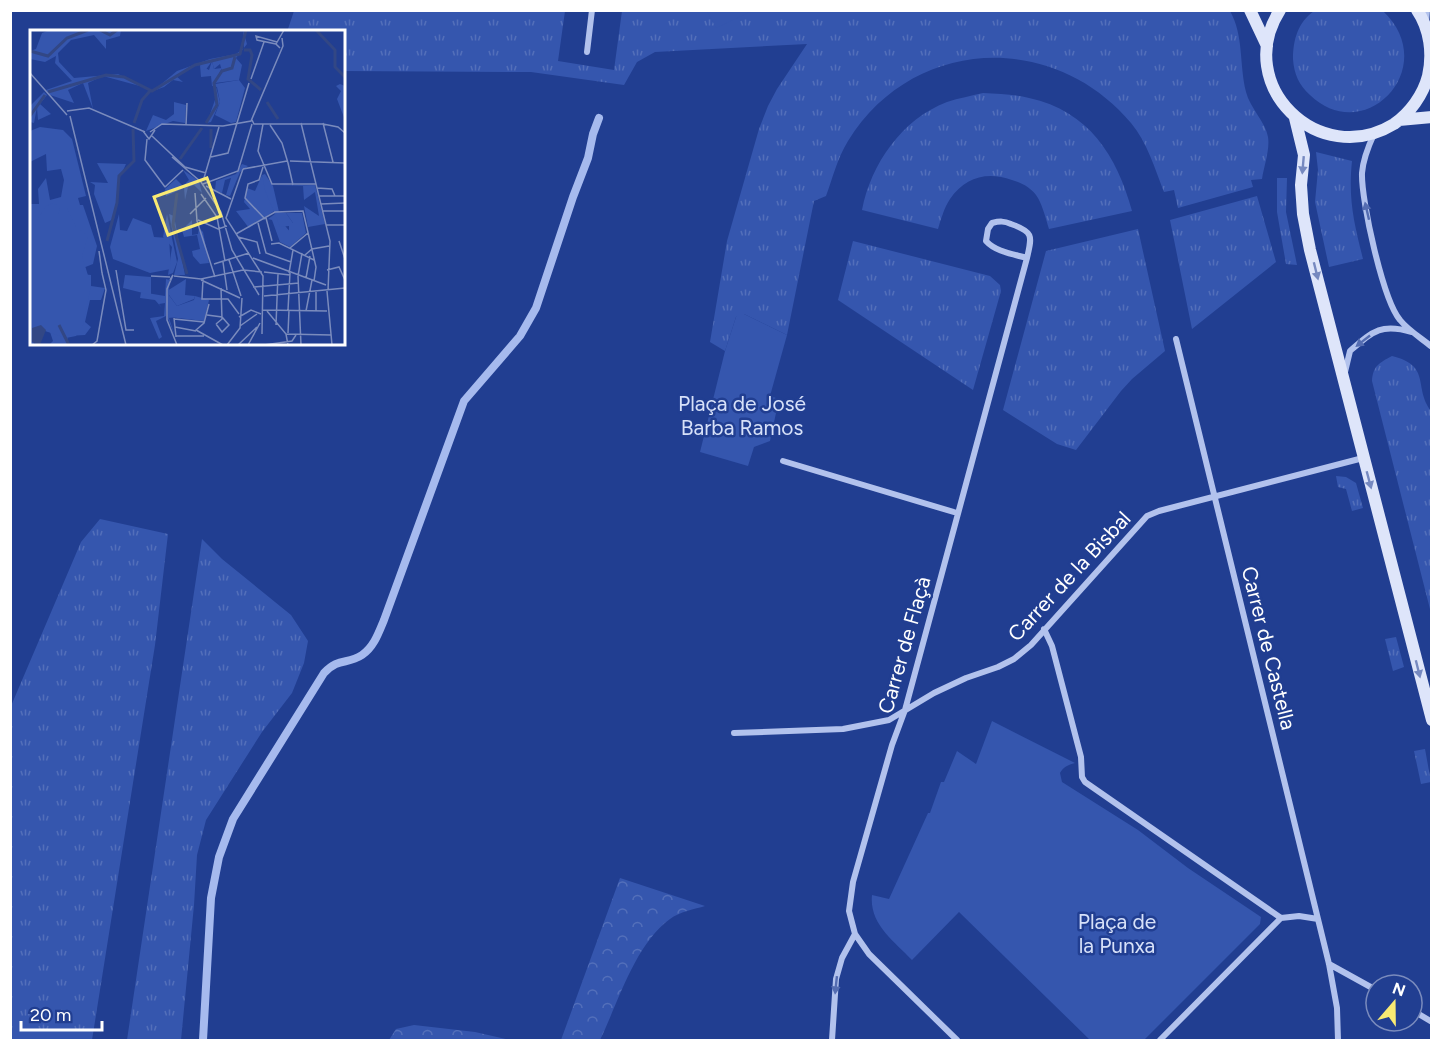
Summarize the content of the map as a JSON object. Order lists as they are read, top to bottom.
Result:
{
  "streets": {
    "street": ["Carrer de la Bisbal", "Carrer de Flaçà", "Carrer de Castella"]
  },
  "crossings": [
    ["Carrer de la Bisbal", "Carrer de Flaçà"],
    ["Carrer de la Bisbal", "Carrer de Castella"]
  ],
  "parks": ["Plaça de José Barba Ramos", "Plaça de la Punxa"],
  "scale_bar": "20 m",
  "north": "top"
}
